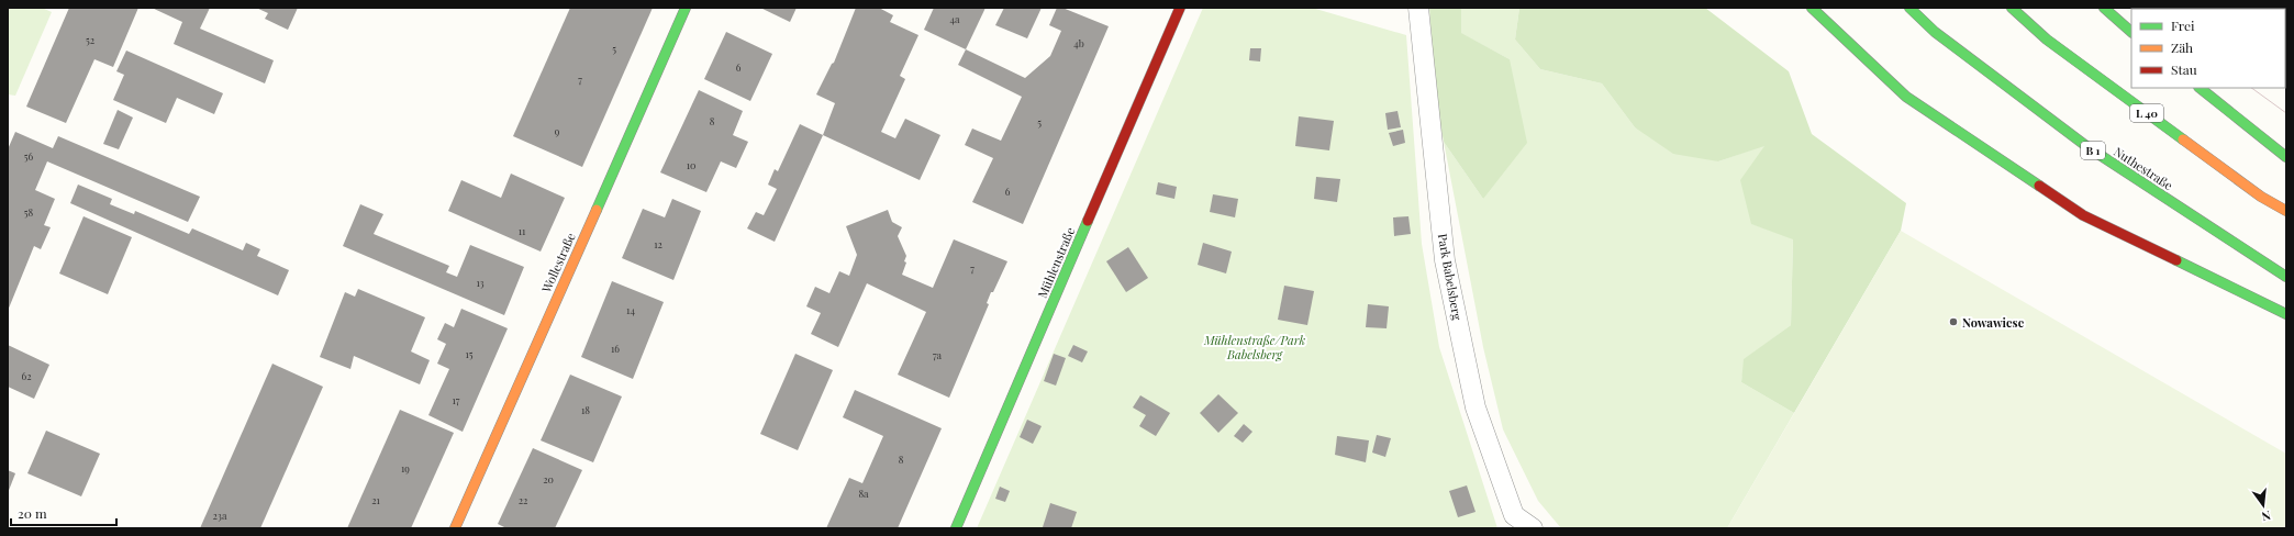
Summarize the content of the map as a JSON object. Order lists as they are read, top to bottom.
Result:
{
  "streets": {
    "main road": [
      "L 40",
      "B 1",
      "Nuthestraße",
      "Wollestraße",
      "Mühlenstraße"
    ],
    "lane": ["Park Babelsberg"]
  },
  "parks": ["Mühlenstraße/Park Babelsberg"],
  "places": ["Nowawiese"],
  "house_numbers": [
    "4a",
    "52",
    "4b",
    "5",
    "6",
    "7",
    "8",
    "5",
    "9",
    "56",
    "10",
    "6",
    "58",
    "11",
    "12",
    "7",
    "13",
    "14",
    "16",
    "15",
    "7a",
    "62",
    "17",
    "18",
    "8",
    "19",
    "20",
    "8a",
    "21",
    "22",
    "23a"
  ],
  "legend": ["Frei", "Zäh", "Stau"],
  "scale_bar": "20 m",
  "north": "bottom"
}
